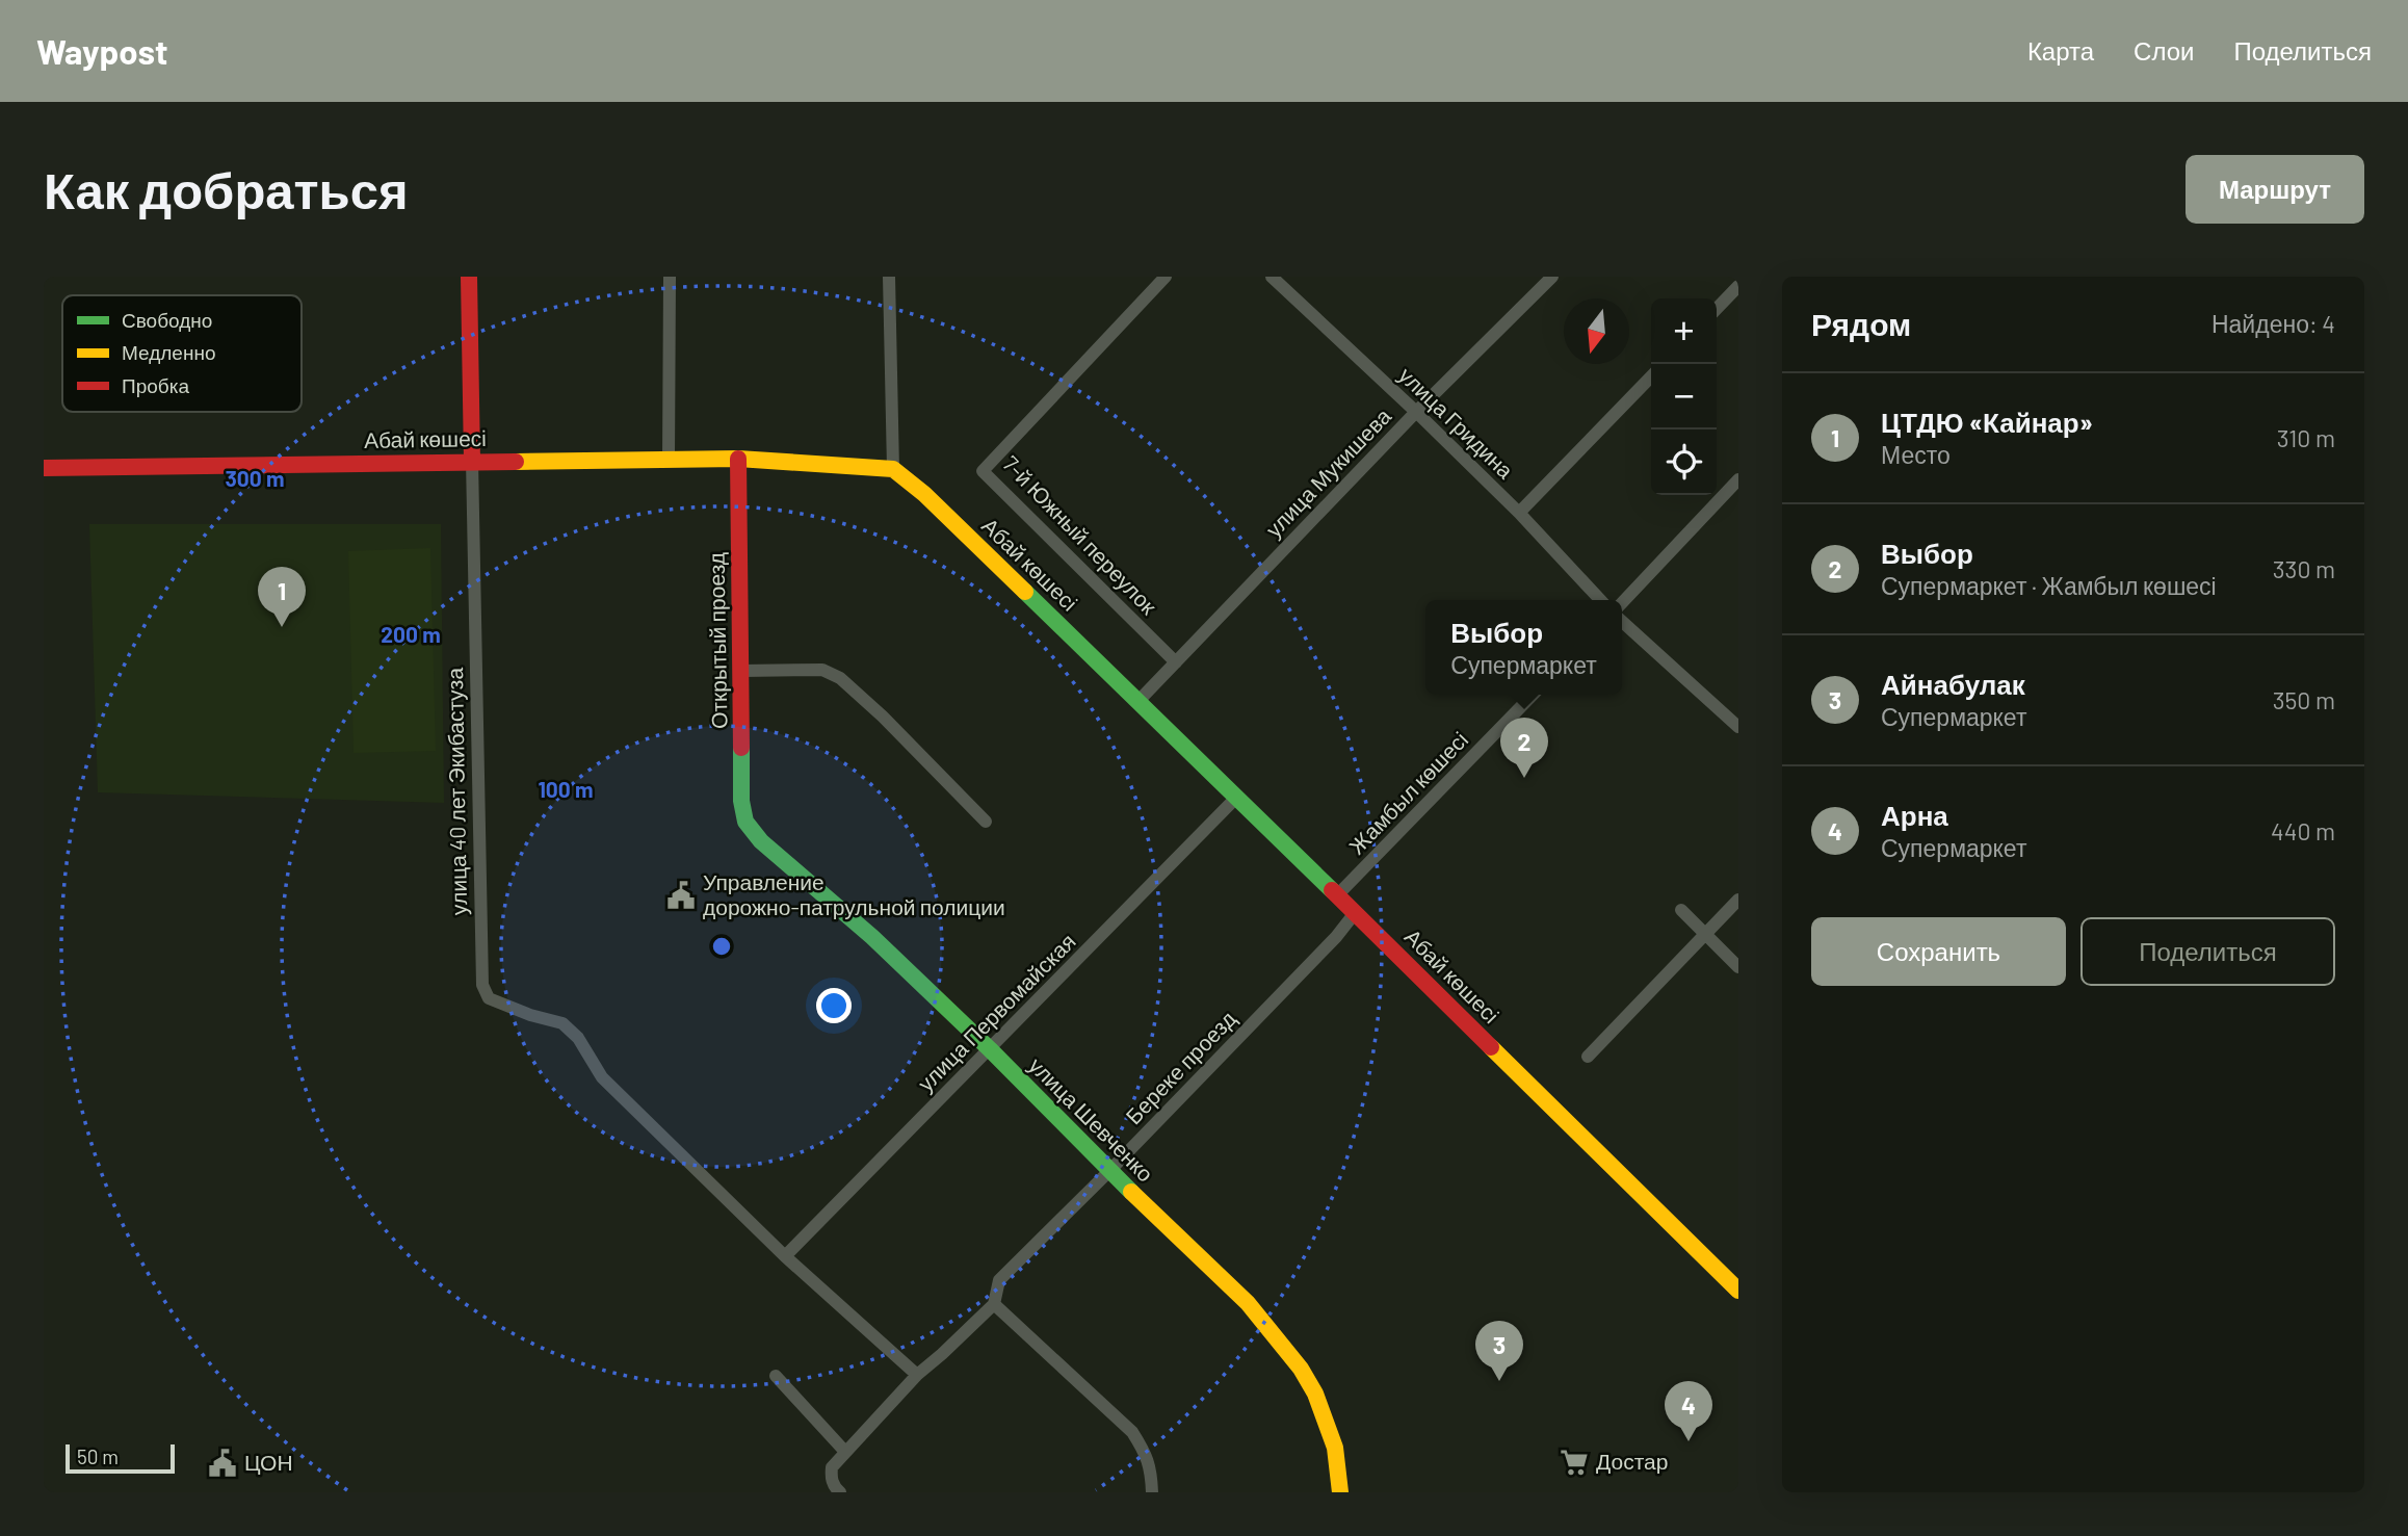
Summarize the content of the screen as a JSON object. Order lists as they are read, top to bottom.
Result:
{
  "streets": {
    "street": [
      "улица Гридина",
      "Абай көшесі",
      "улица Мукишева",
      "7-й Южный переулок",
      "Открытый проезд",
      "улица 40 лет Экибастуза",
      "Жамбыл көшесі",
      "улица Первомайская",
      "Береке проезд",
      "улица Шевченко"
    ]
  },
  "crossings": [
    ["улица Гридина", "улица Мукишева"],
    ["Абай көшесі", "улица Мукишева"],
    ["Абай көшесі", "Открытый проезд"],
    ["Абай көшесі", "улица 40 лет Экибастуза"],
    ["Абай көшесі", "Жамбыл көшесі"],
    ["Абай көшесі", "улица Первомайская"],
    ["Абай көшесі", "Береке проезд"],
    ["улица Мукишева", "7-й Южный переулок"],
    ["Открытый проезд", "улица Шевченко"],
    ["улица 40 лет Экибастуза", "улица Первомайская"],
    ["улица Первомайская", "улица Шевченко"],
    ["Береке проезд", "улица Шевченко"]
  ],
  "places": {
    "public building": ["Управление дорожно-патрульной полиции", "ЦОН"],
    "supermarket": ["Достар"]
  },
  "legend": ["Свободно", "Медленно", "Пробка"],
  "scale_bar": "50 m",
  "north": "bottom",
  "page": {
    "header": "Waypost",
    "nav": ["Карта", "Слои", "Поделиться"],
    "buttons": [
      "Маршрут",
      ["Сохранить", "Поделиться"]
    ],
    "title": "Как добраться",
    "heading": ["Рядом", "Найдено: 4"],
    "map_buttons": ["+", "−"],
    "list": [
      {
        "mark": "1",
        "name": "ЦТДЮ «Кайнар»",
        "note": "Место",
        "value": "310 m"
      },
      {
        "mark": "2",
        "name": "Выбор",
        "note": "Супермаркет · Жамбыл көшесі",
        "value": "330 m"
      },
      {
        "mark": "3",
        "name": "Айнабулак",
        "note": "Супермаркет",
        "value": "350 m"
      },
      {
        "mark": "4",
        "name": "Арна",
        "note": "Супермаркет",
        "value": "440 m"
      }
    ],
    "pins": [
      "1",
      "2",
      "3",
      "4"
    ],
    "popup": ["Выбор", "Супермаркет"],
    "scale": "50 m"
  },
  "rings": ["300 m", "200 m", "100 m"]
}
